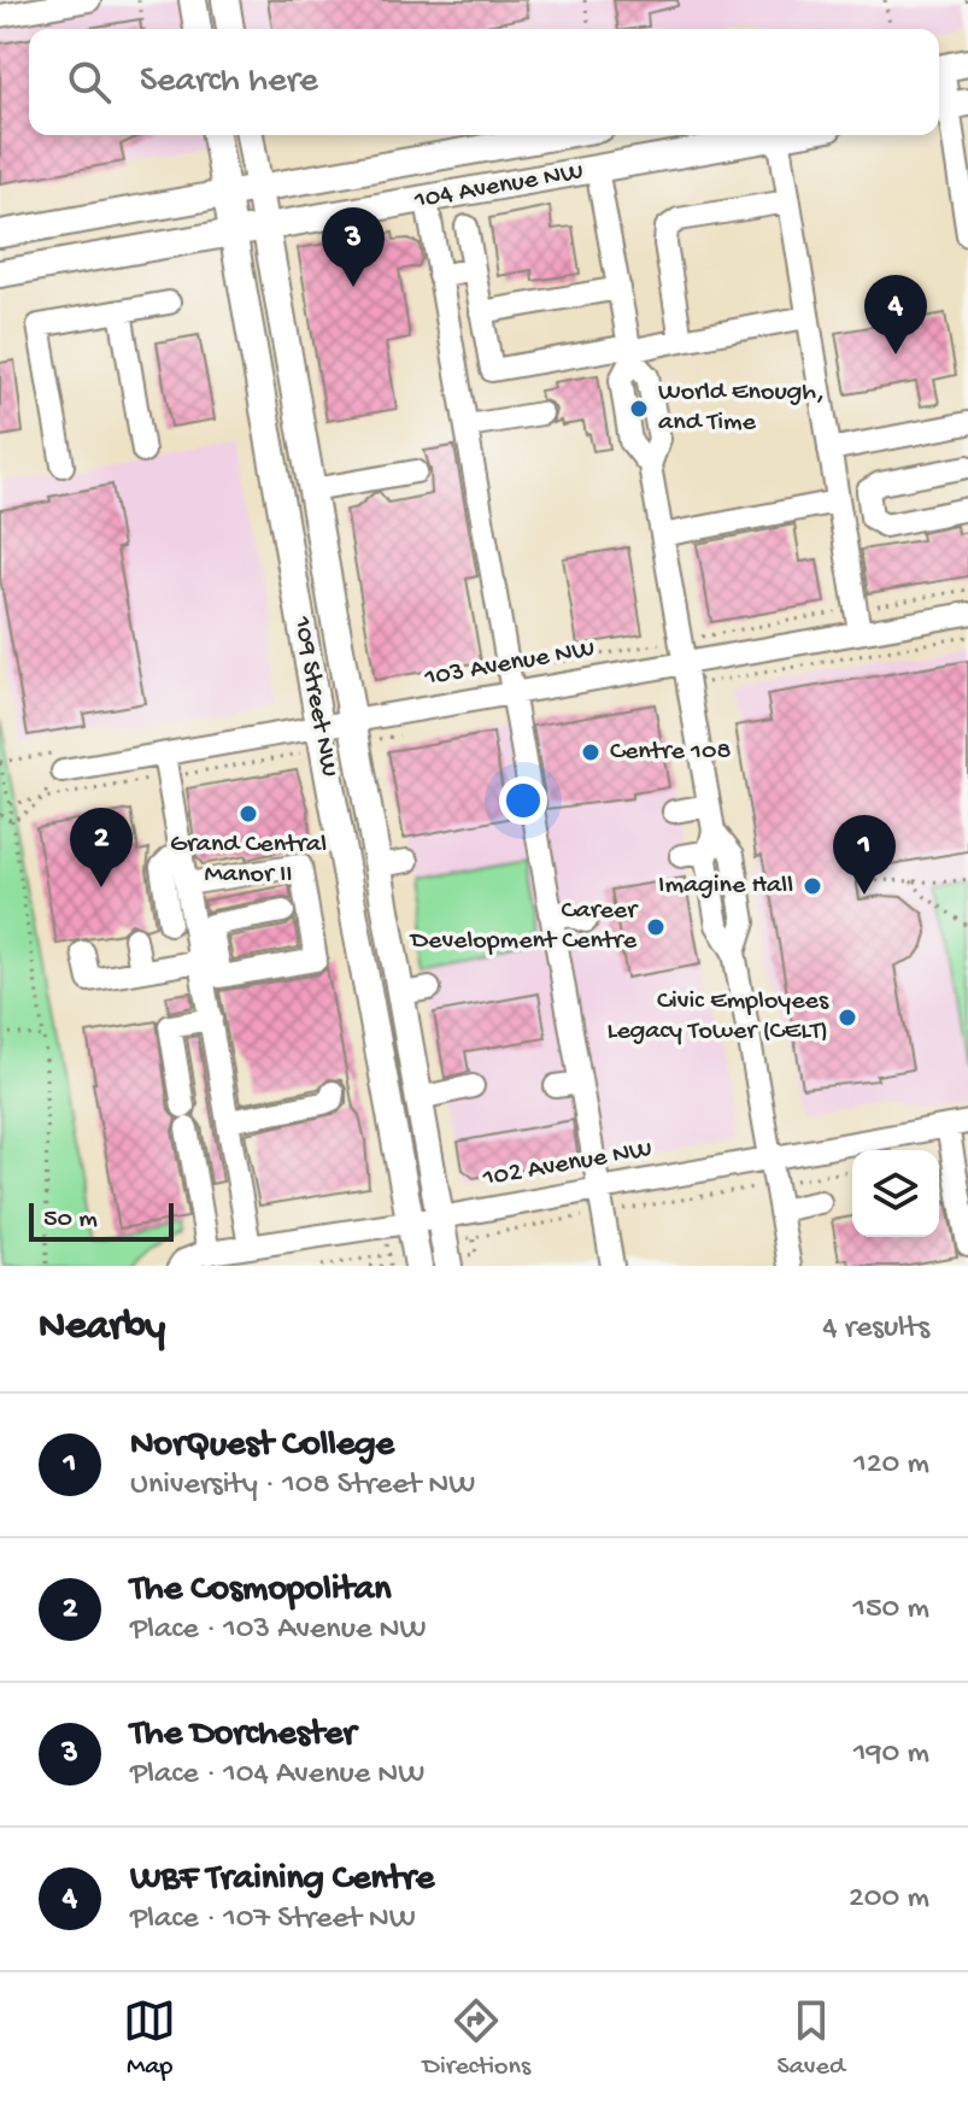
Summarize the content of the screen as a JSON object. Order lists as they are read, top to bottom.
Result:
{
  "streets": {
    "main road": ["104 Avenue NW", "109 Street NW"],
    "street": ["103 Avenue NW", "102 Avenue NW"]
  },
  "crossings": [
    ["104 Avenue NW", "109 Street NW"],
    ["103 Avenue NW", "109 Street NW"],
    ["109 Street NW", "102 Avenue NW"]
  ],
  "places": [
    "World Enough, and Time",
    "Centre 108",
    "Grand Central Manor II",
    "Imagine Hall",
    "Career Development Centre",
    "Civic Employees Legacy Tower (CELT)"
  ],
  "scale_bar": "50 m",
  "page": {
    "search": "Search here",
    "pins": [
      "3",
      "4",
      "2",
      "1"
    ],
    "scale": "50 m",
    "heading": ["Nearby", "4 results"],
    "list": [
      {
        "mark": "1",
        "name": "NorQuest College",
        "note": "University · 108 Street NW",
        "value": "120 m"
      },
      {
        "mark": "2",
        "name": "The Cosmopolitan",
        "note": "Place · 103 Avenue NW",
        "value": "150 m"
      },
      {
        "mark": "3",
        "name": "The Dorchester",
        "note": "Place · 104 Avenue NW",
        "value": "190 m"
      },
      {
        "mark": "4",
        "name": "WBF Training Centre",
        "note": "Place · 107 Street NW",
        "value": "200 m"
      }
    ],
    "nav": ["Map", "Directions", "Saved"]
  }
}
